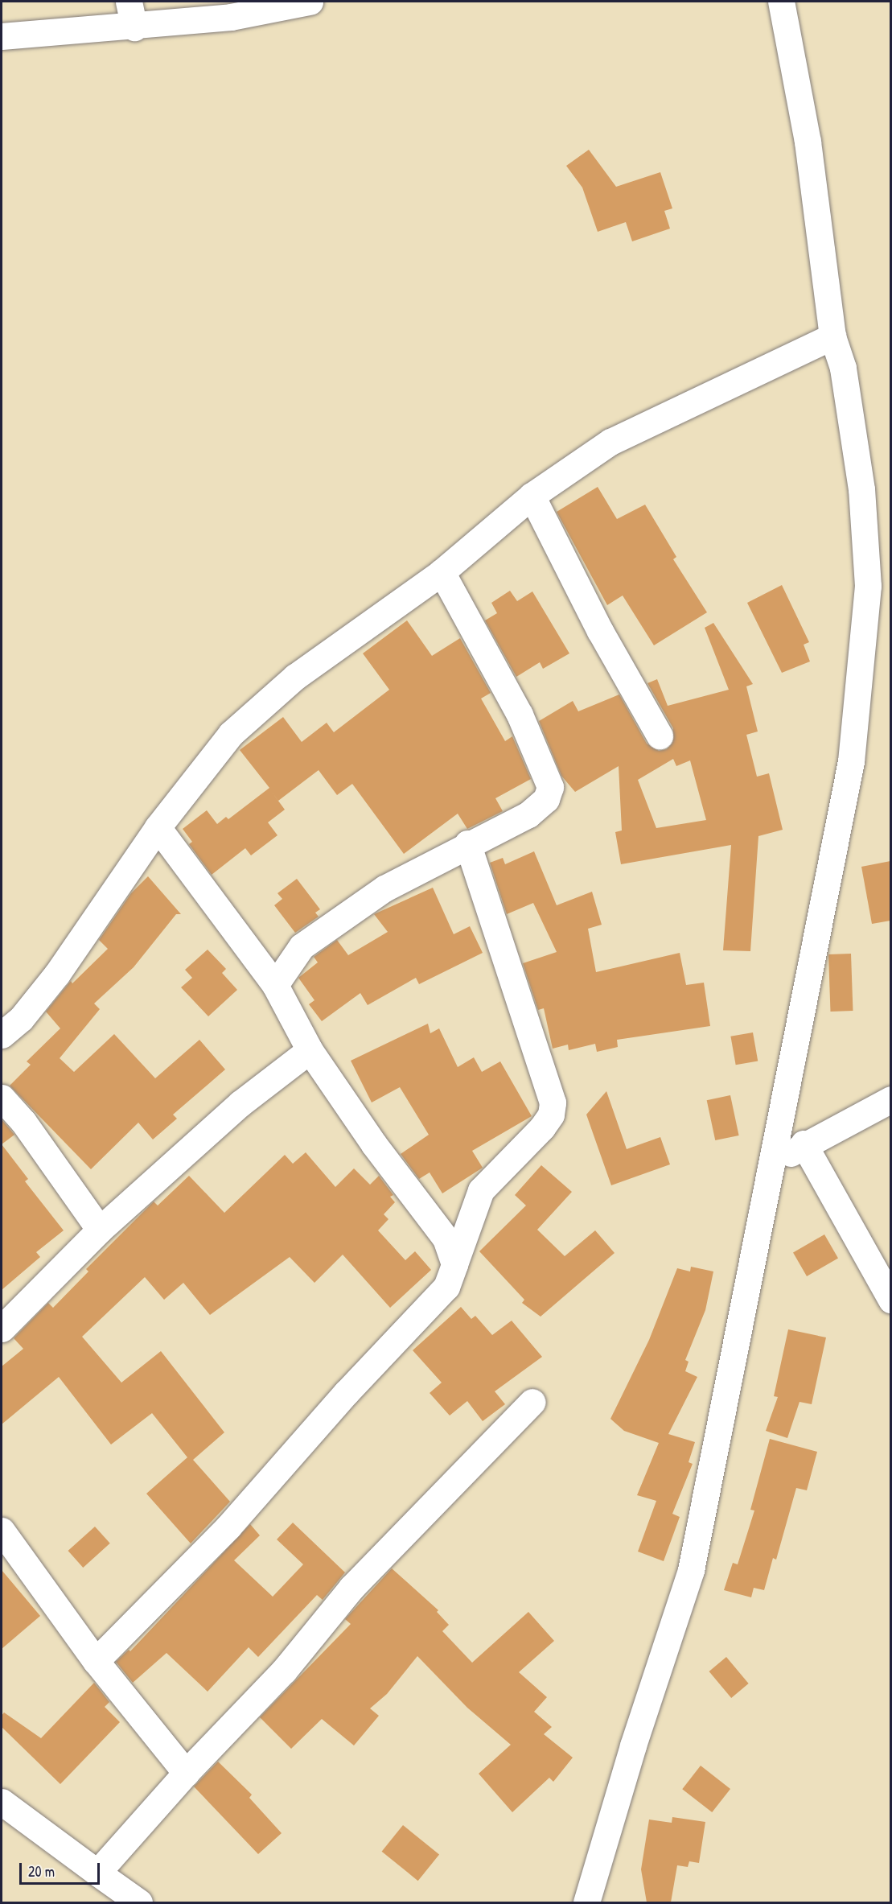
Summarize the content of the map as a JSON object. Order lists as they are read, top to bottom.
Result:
{
  "scale_bar": "20 m"
}
